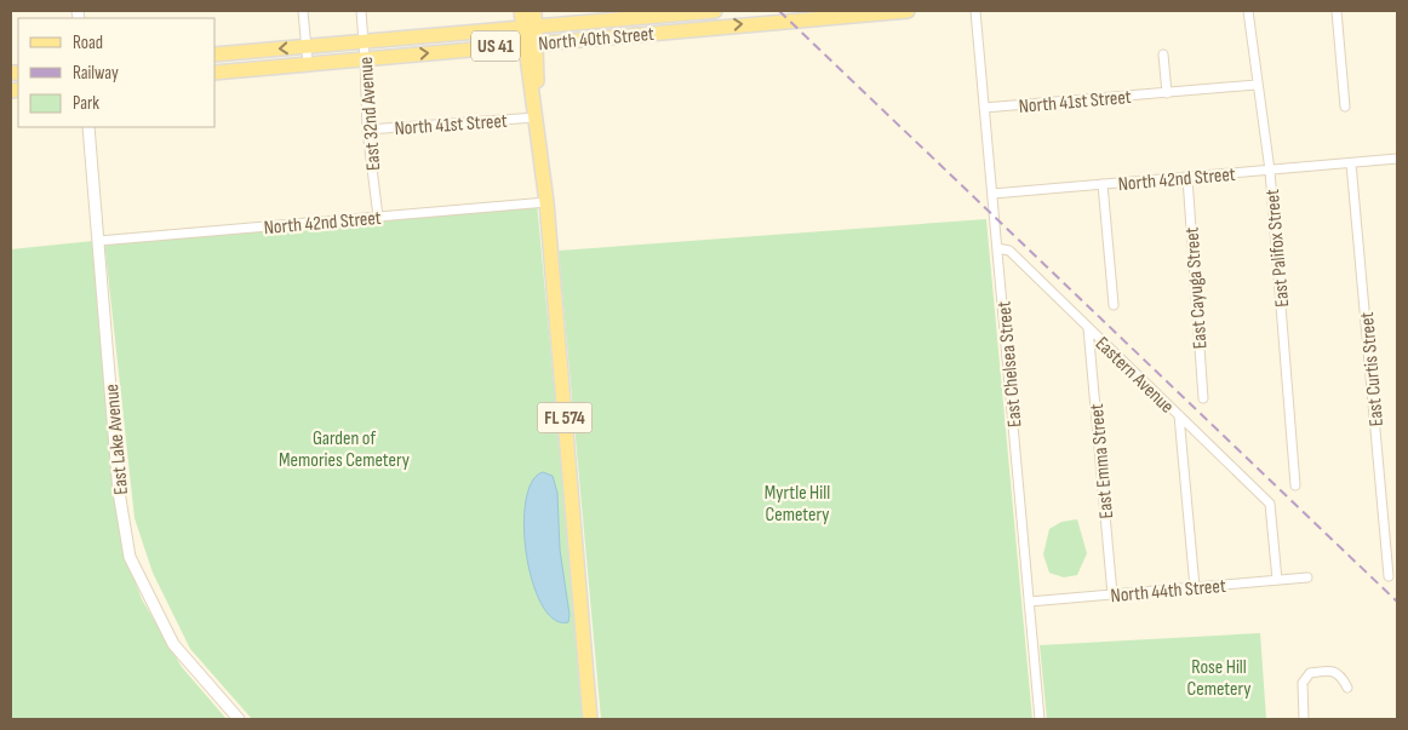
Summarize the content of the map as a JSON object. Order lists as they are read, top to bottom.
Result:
{
  "streets": {
    "main road": ["North 40th Street", "US 41", "FL 574"],
    "street": [
      "North 41st Street",
      "East 32nd Avenue",
      "North 42nd Street",
      "East Palifox Street",
      "East Cayuga Street",
      "East Chelsea Street",
      "East Curtis Street",
      "Eastern Avenue",
      "East Lake Avenue",
      "East Emma Street",
      "North 44th Street"
    ]
  },
  "crossings": [
    ["North 40th Street", "East 32nd Avenue"],
    ["North 40th Street", "FL 574"],
    ["North 41st Street", "East 32nd Avenue"],
    ["North 41st Street", "East Palifox Street"],
    ["North 41st Street", "East Chelsea Street"],
    ["North 41st Street", "FL 574"],
    ["East 32nd Avenue", "North 42nd Street"],
    ["North 42nd Street", "East Palifox Street"],
    ["North 42nd Street", "East Cayuga Street"],
    ["North 42nd Street", "East Chelsea Street"],
    ["North 42nd Street", "East Curtis Street"],
    ["North 42nd Street", "FL 574"],
    ["North 42nd Street", "East Lake Avenue"],
    ["East Chelsea Street", "Eastern Avenue"],
    ["East Chelsea Street", "North 44th Street"],
    ["Eastern Avenue", "East Emma Street"],
    ["Eastern Avenue", "North 44th Street"],
    ["East Emma Street", "North 44th Street"]
  ],
  "parks": ["Garden of Memories Cemetery", "Myrtle Hill Cemetery", "Rose Hill Cemetery"],
  "legend": ["Road", "Railway", "Park"]
}
